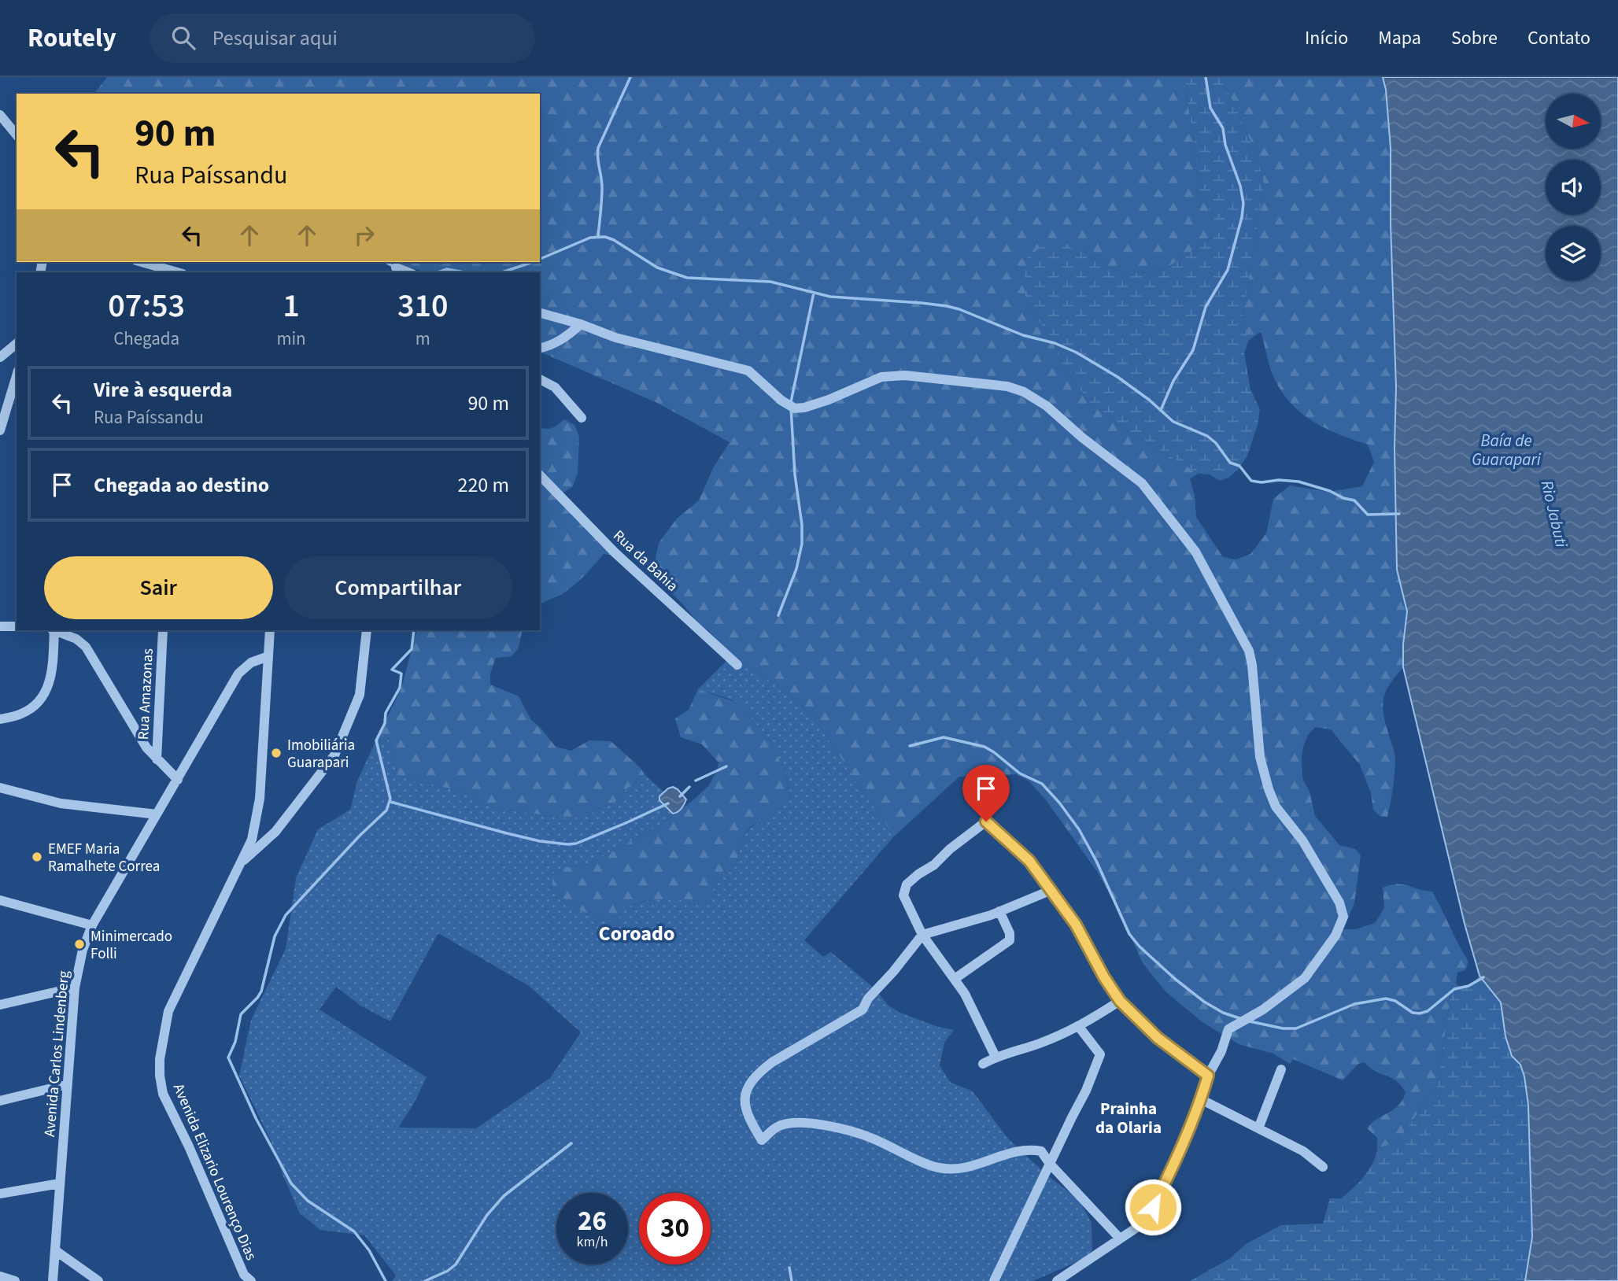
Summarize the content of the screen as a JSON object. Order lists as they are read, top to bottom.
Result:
{
  "streets": {
    "street": [
      "Rua da Bahia",
      "Rua Amazonas",
      "Avenida Carlos Lindenberg",
      "Avenida Elizario Lourenço Dias"
    ]
  },
  "crossings": [
    ["Avenida Carlos Lindenberg", "Avenida Elizario Lourenço Dias"]
  ],
  "districts": ["Coroado", "Prainha da Olaria"],
  "water": ["Baía de Guarapari", "Rio Jabuti"],
  "places": ["Imobiliária Guarapari", "EMEF Maria Ramalhete Correa", "Minimercado Folli"],
  "north": "right",
  "page": {
    "header": "Routely",
    "search": "Pesquisar aqui",
    "nav": [
      "Início",
      "Mapa",
      "Sobre",
      "Contato"
    ],
    "turn": ["90 m", "Rua Paíssandu"],
    "eta": [
      "07:53",
      "Chegada",
      "1",
      "min",
      "310",
      "m"
    ],
    "list": [
      {
        "name": "Vire à esquerda",
        "note": "Rua Paíssandu",
        "value": "90 m"
      },
      {
        "name": "Chegada ao destino",
        "value": "220 m"
      }
    ],
    "buttons": ["Sair", "Compartilhar"],
    "speed": "26 km/h",
    "limit": "30"
  }
}
